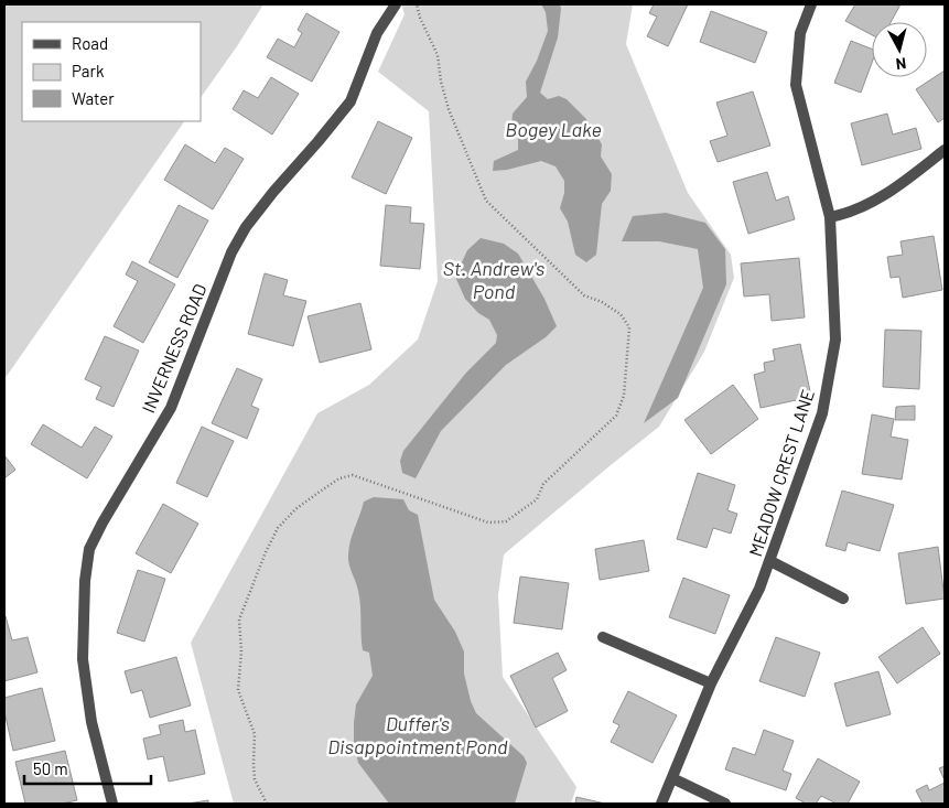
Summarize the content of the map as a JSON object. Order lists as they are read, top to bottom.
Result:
{
  "streets": {
    "street": ["INVERNESS ROAD", "MEADOW CREST LANE"]
  },
  "water": ["Bogey Lake", "St. Andrew's Pond", "Duffer's Disappointment Pond"],
  "legend": ["Road", "Park", "Water"],
  "scale_bar": "50 m",
  "north": "bottom"
}
